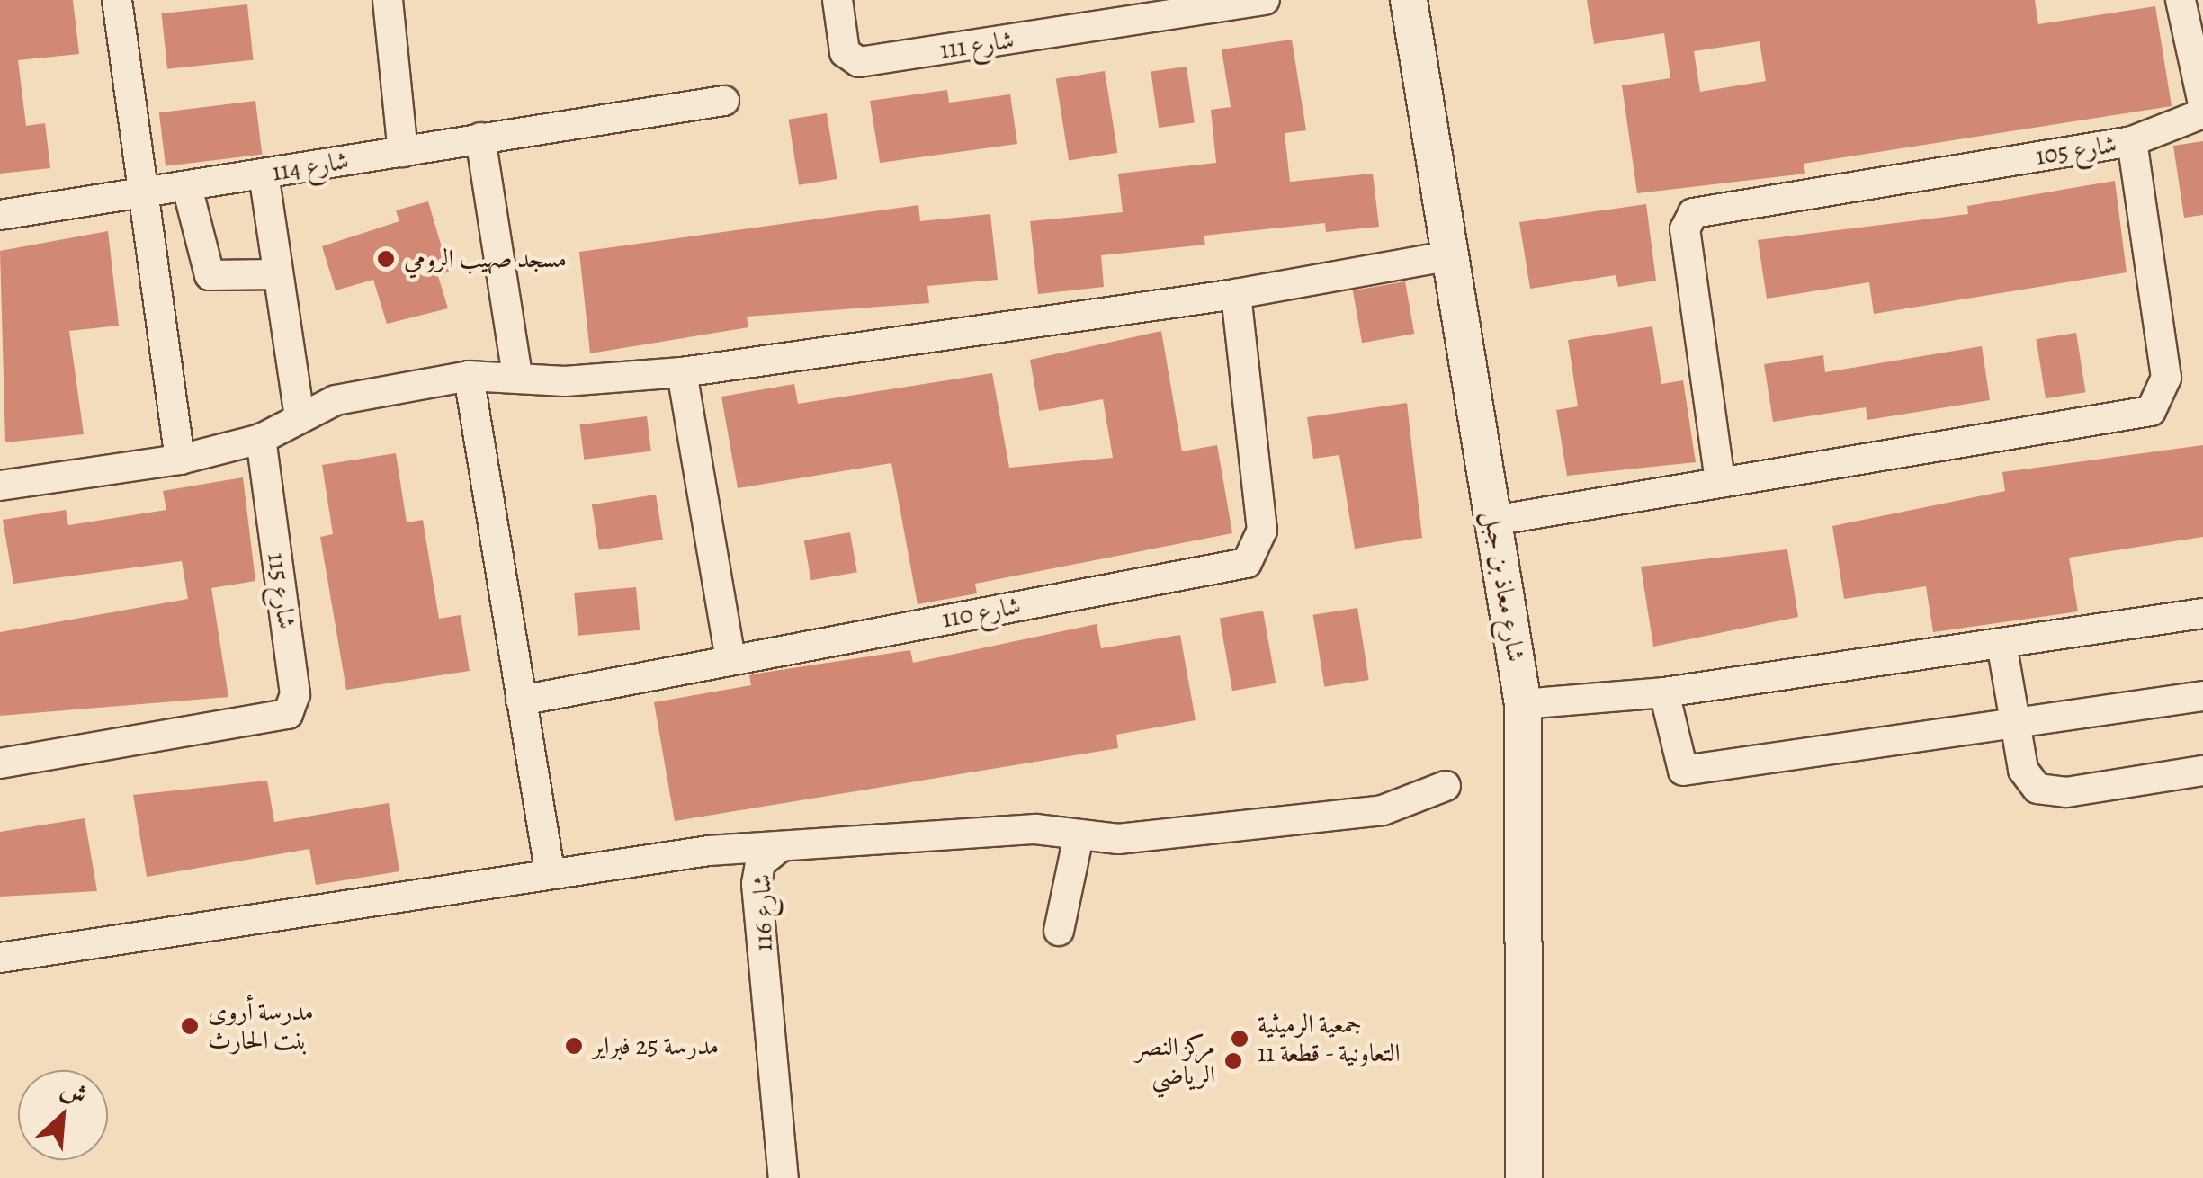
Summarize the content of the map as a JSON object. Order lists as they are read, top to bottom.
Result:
{
  "streets": {
    "street": [
      "شارع 111",
      "شارع 105",
      "شارع 114",
      "شارع معاذ بن جبل",
      "شارع 115",
      "شارع 110",
      "شارع 116"
    ]
  },
  "crossings": [
    ["شارع 105", "شارع معاذ بن جبل"]
  ],
  "places": [
    "مسجد صهيب الرومي",
    "مدرسة أروى بنت الحارث",
    "جمعية الرميثية التعاونية - قطعة 11",
    "مدرسة 25 فبراير",
    "مركز النصر الرياضي"
  ],
  "north": "top right"
}
